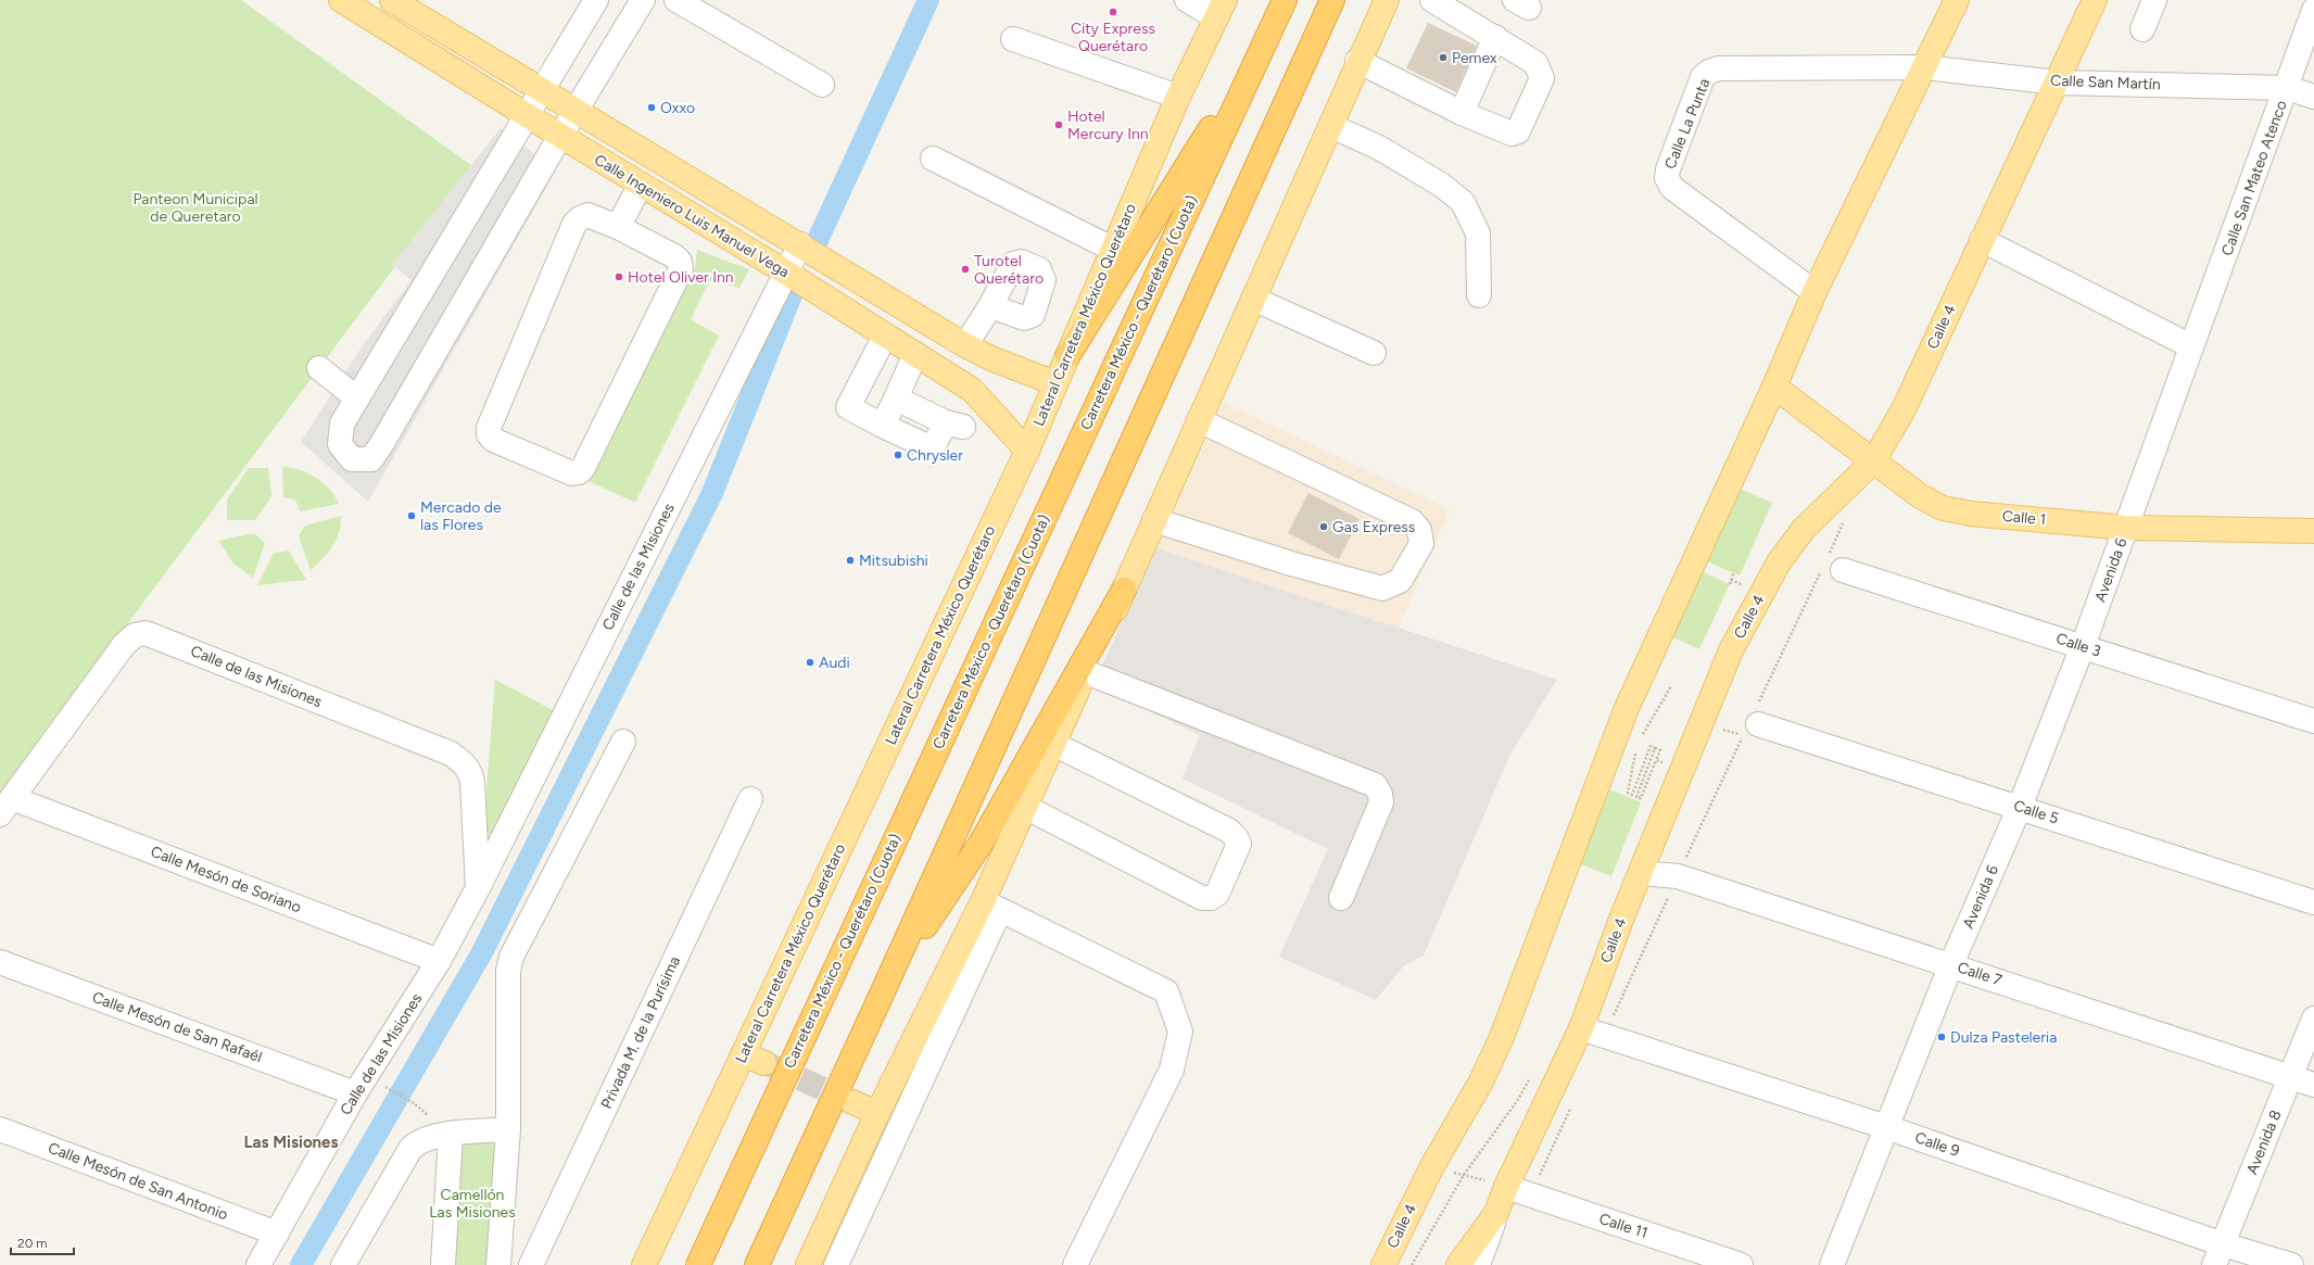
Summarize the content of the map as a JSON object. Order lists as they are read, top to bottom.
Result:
{
  "streets": {
    "highway": ["Carretera México - Querétaro (Cuota)"],
    "main road": [
      "Calle Ingeniero Luis Manuel Vega",
      "Lateral Carretera México Querétaro",
      "Calle 4",
      "Calle 1"
    ],
    "street": [
      "Calle San Martín",
      "Calle La Punta",
      "Calle San Mateo Atenco",
      "Calle de las Misiones",
      "Avenida 6",
      "Calle 3",
      "Calle 5",
      "Calle Mesón de Soriano",
      "Calle 7",
      "Calle Mesón de San Rafaél",
      "Privada M. de la Purísima",
      "Avenida 8",
      "Calle 9",
      "Calle Mesón de San Antonio",
      "Calle 11"
    ]
  },
  "crossings": [
    ["Calle San Martín", "Calle La Punta"],
    ["Calle San Martín", "Calle San Mateo Atenco"],
    ["Calle San Martín", "Calle 4"],
    ["Calle La Punta", "Calle 4"],
    ["Calle San Mateo Atenco", "Calle 1"],
    ["Calle San Mateo Atenco", "Avenida 6"],
    ["Calle Ingeniero Luis Manuel Vega", "Lateral Carretera México Querétaro"],
    ["Calle Ingeniero Luis Manuel Vega", "Calle de las Misiones"],
    ["Calle 4", "Calle 1"],
    ["Calle 4", "Calle 7"],
    ["Calle 4", "Calle 9"],
    ["Calle 4", "Calle 11"],
    ["Calle 1", "Avenida 6"],
    ["Calle de las Misiones", "Calle Mesón de Soriano"],
    ["Calle de las Misiones", "Calle Mesón de San Rafaél"],
    ["Calle de las Misiones", "Calle Mesón de San Antonio"],
    ["Avenida 6", "Calle 3"],
    ["Avenida 6", "Calle 5"],
    ["Avenida 6", "Calle 7"],
    ["Avenida 6", "Calle 9"],
    ["Calle 7", "Avenida 8"],
    ["Avenida 8", "Calle 9"]
  ],
  "districts": ["Las Misiones"],
  "parks": ["Panteon Municipal de Queretaro", "Camellón Las Misiones"],
  "places": [
    "City Express Querétaro",
    "Pemex",
    "Oxxo",
    "Hotel Mercury Inn",
    "Turotel Querétaro",
    "Hotel Oliver Inn",
    "Chrysler",
    "Mercado de las Flores",
    "Gas Express",
    "Mitsubishi",
    "Audi",
    "Dulza Pasteleria"
  ],
  "scale_bar": "20 m"
}
